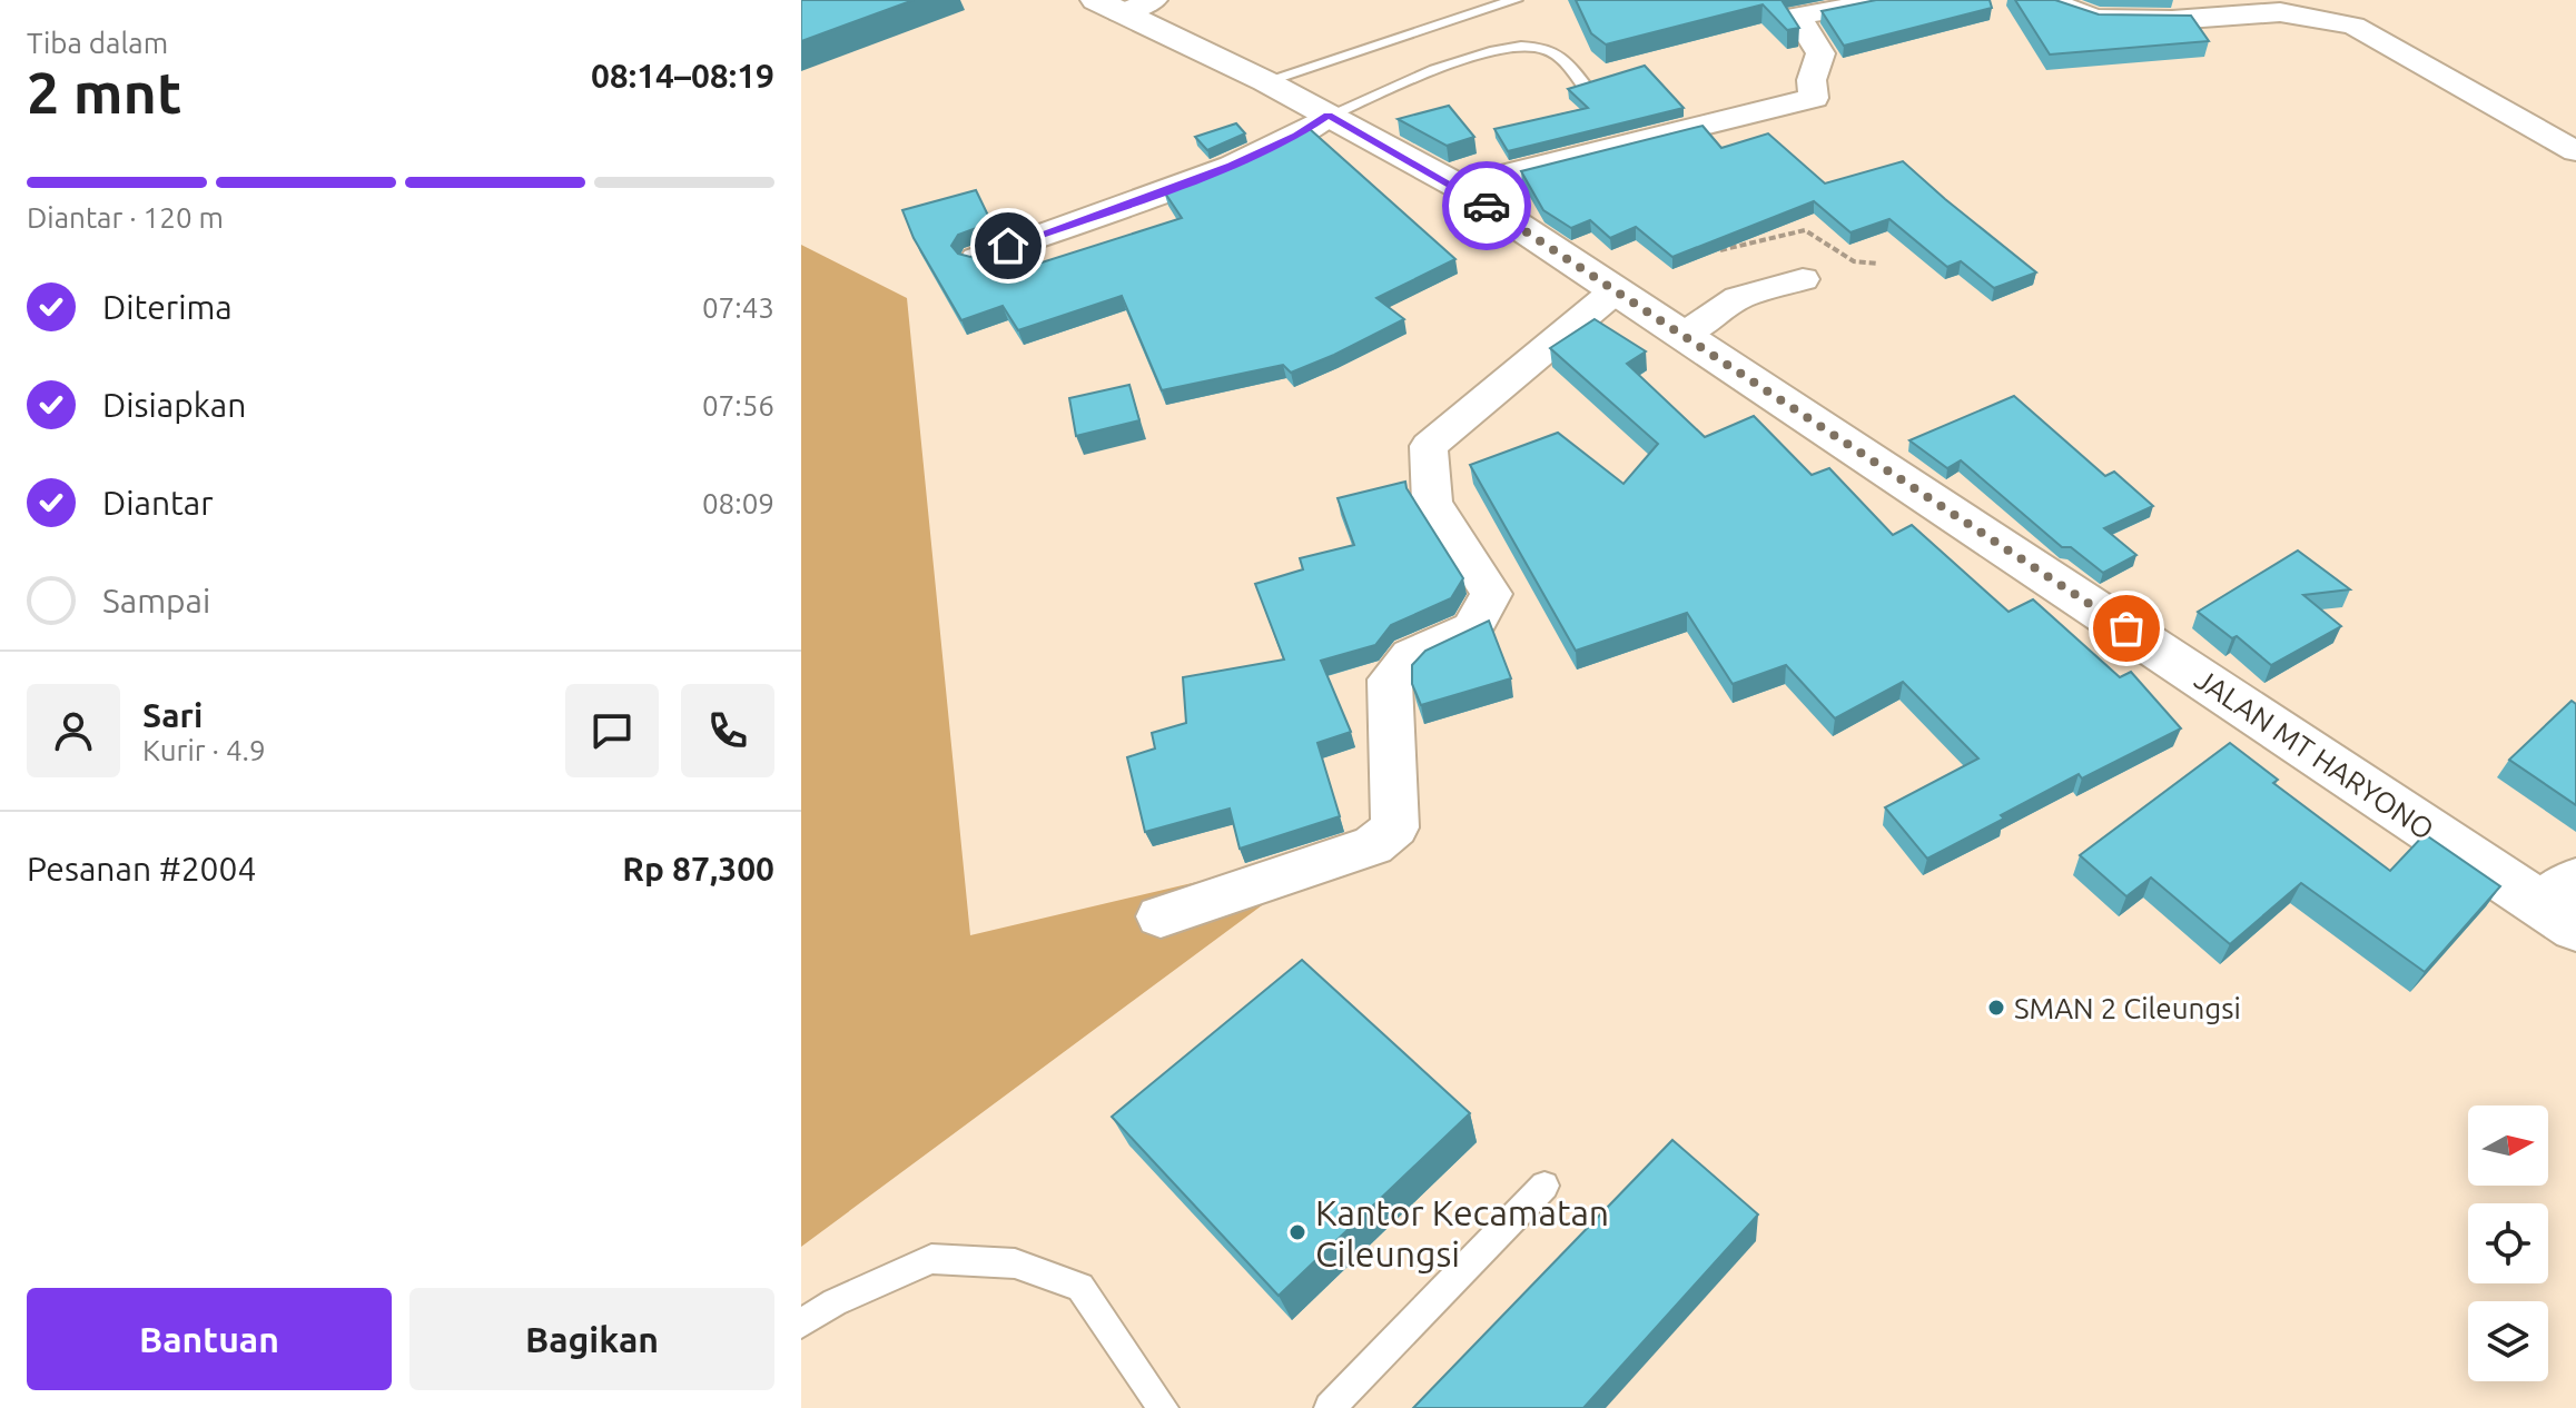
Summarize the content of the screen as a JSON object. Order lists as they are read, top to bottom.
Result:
{
  "streets": {
    "main road": ["JALAN MT HARYONO"]
  },
  "places": ["SMAN 2 Cileungsi", "Kantor Kecamatan Cileungsi"],
  "north": "right",
  "page": {
    "heading": ["2 mnt", "Tiba dalam", "08:14–08:19"],
    "panel": [
      "Sari",
      "Kurir · 4.9",
      "Pesanan #2004",
      "Rp 87,300"
    ],
    "bar": "Diantar · 120 m",
    "list": [
      ["Diterima", "07:43"],
      ["Disiapkan", "07:56"],
      ["Diantar", "08:09"],
      "Sampai"
    ],
    "buttons": ["Bantuan", "Bagikan"]
  }
}
